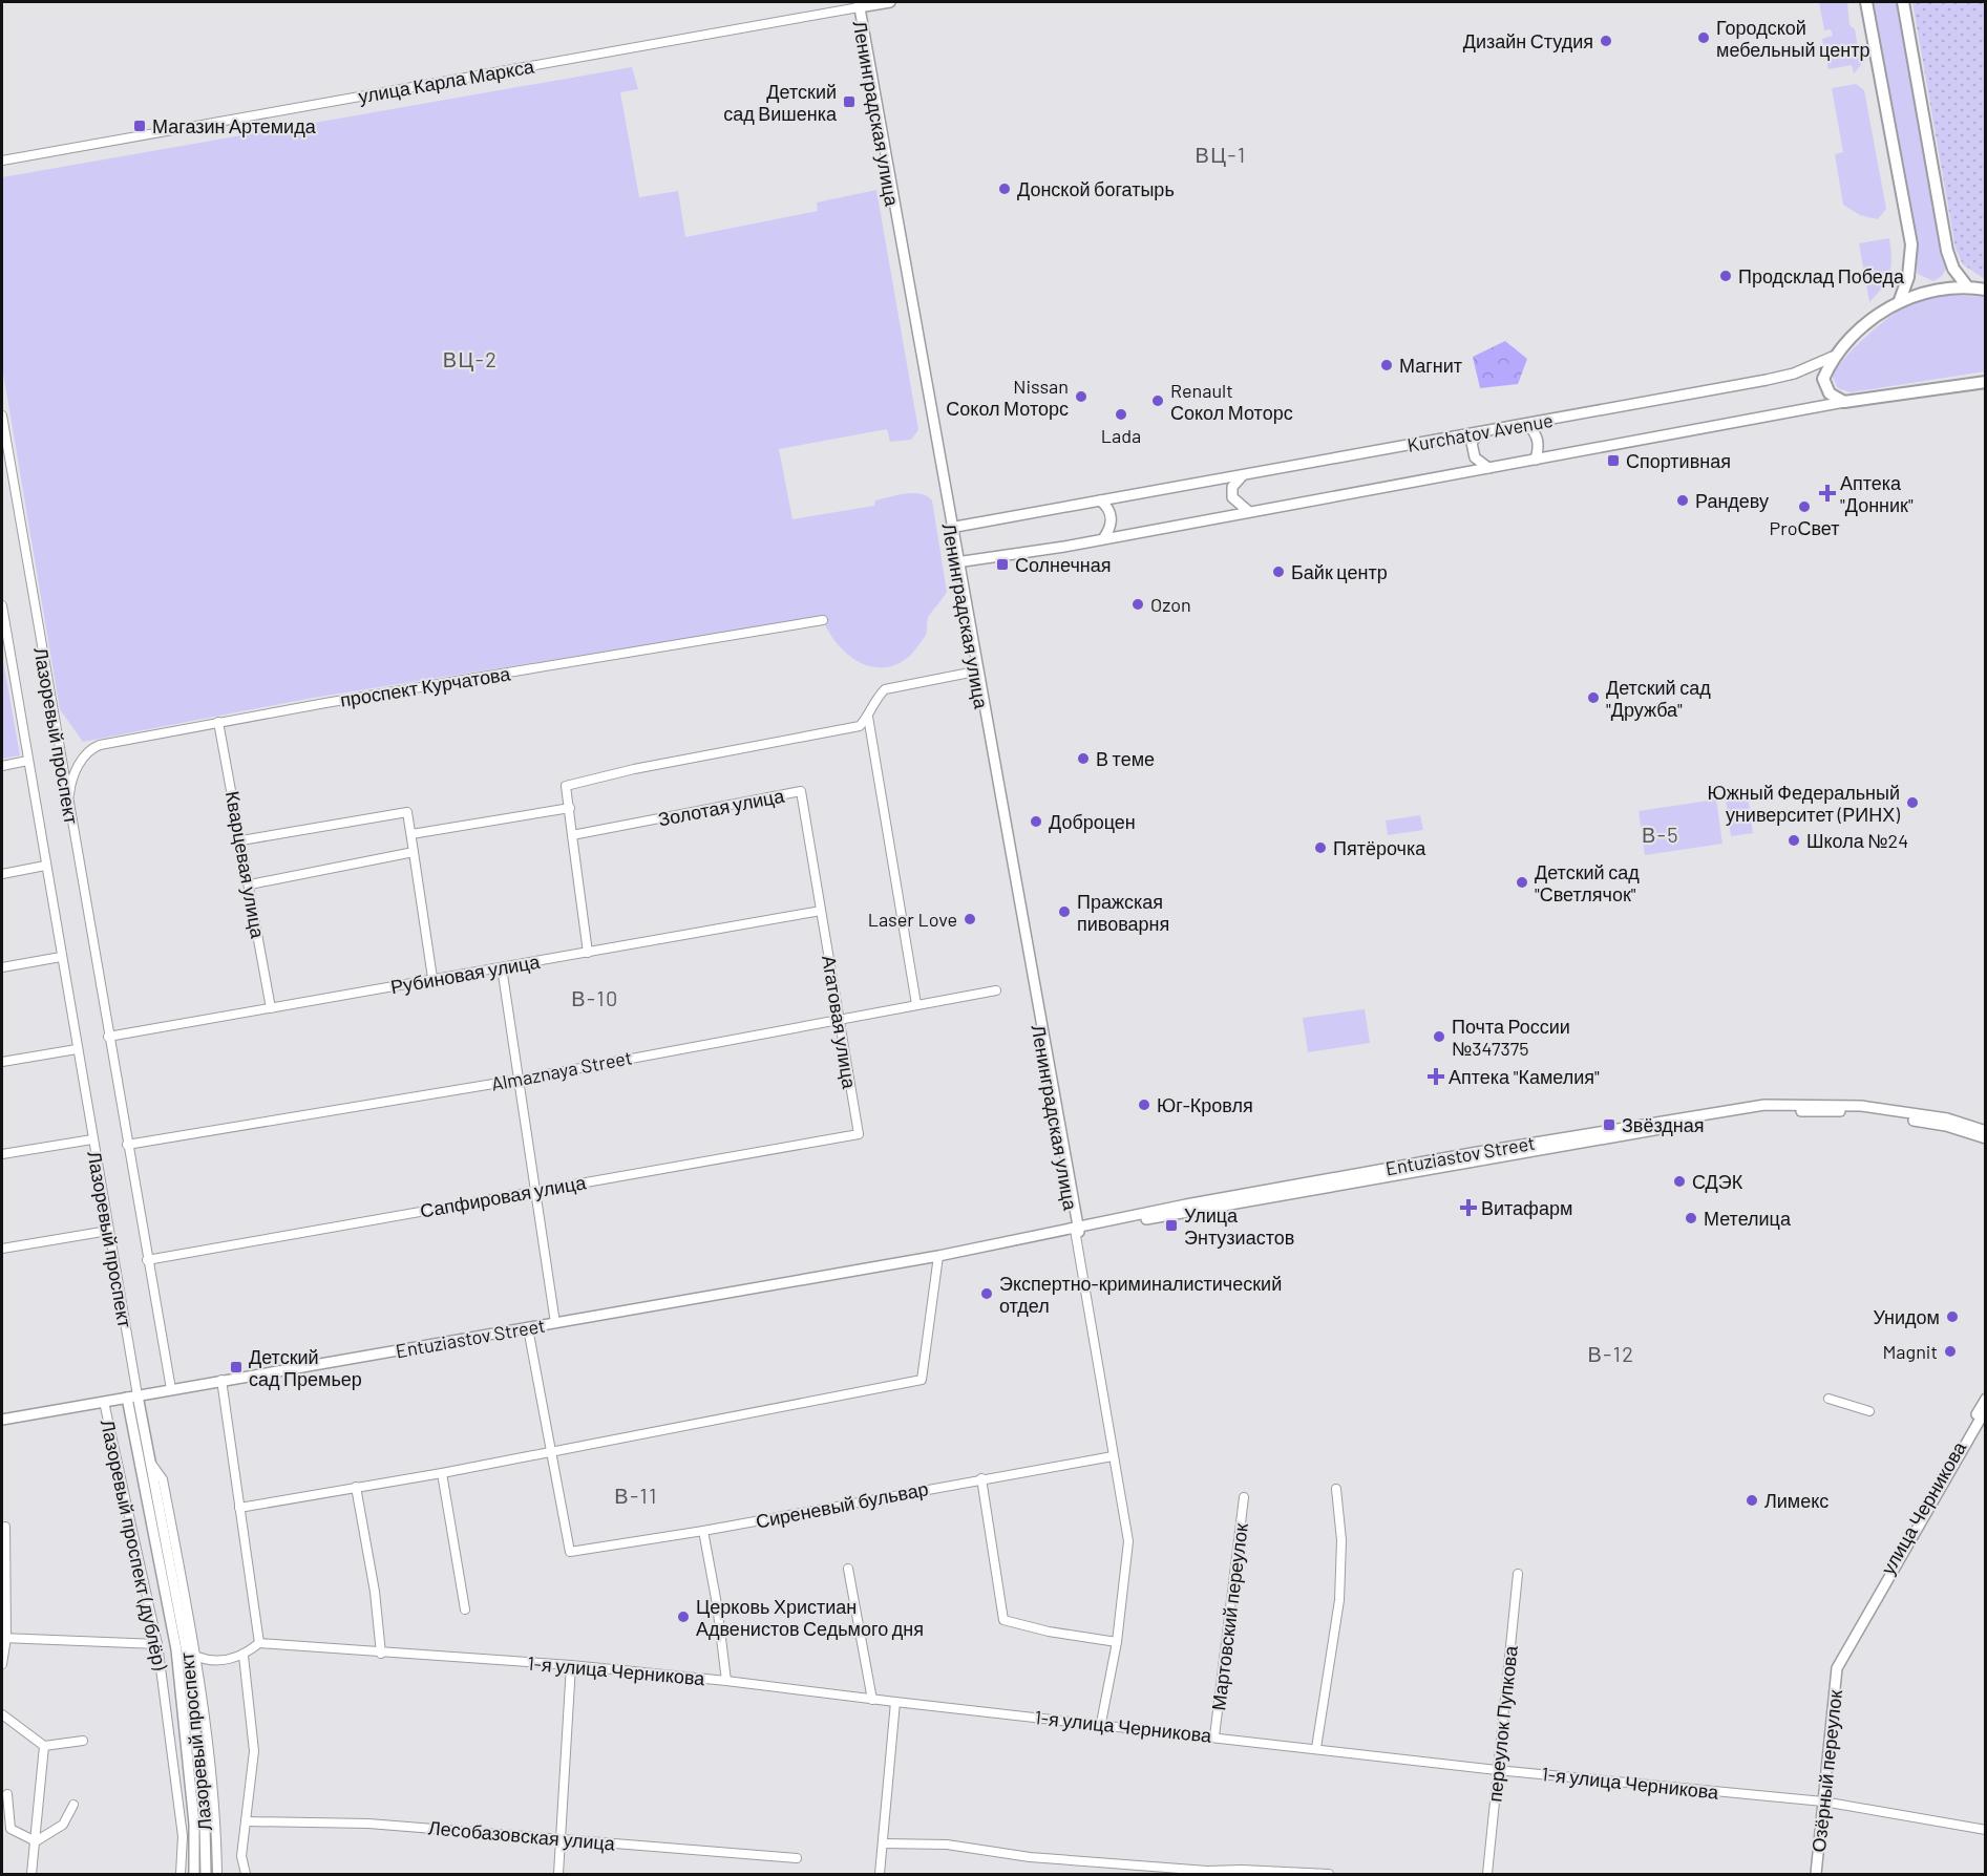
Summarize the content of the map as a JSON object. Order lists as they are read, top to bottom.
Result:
{
  "streets": {
    "main road": ["Kurchatov Avenue"],
    "street": [
      "улица Карла Маркса",
      "Ленинградская улица",
      "проспект Курчатова",
      "Лазоревый проспект",
      "Золотая улица",
      "Кварцевая улица",
      "Рубиновая улица",
      "Агатовая улица",
      "Almaznaya Street",
      "Entuziastov Street",
      "Сапфировая улица",
      "Сиреневый бульвар",
      "улица Черникова",
      "Лазоревый проспект (дублёр)",
      "Мартовский переулок",
      "1-я улица Черникова",
      "переулок Пупкова",
      "Озёрный переулок",
      "Лесобазовская улица"
    ]
  },
  "crossings": [
    ["улица Карла Маркса", "Ленинградская улица"],
    ["Ленинградская улица", "Kurchatov Avenue"],
    ["Ленинградская улица", "Entuziastov Street"],
    ["Ленинградская улица", "Сиреневый бульвар"],
    ["Ленинградская улица", "1-я улица Черникова"],
    ["проспект Курчатова", "Лазоревый проспект"],
    ["проспект Курчатова", "Кварцевая улица"],
    ["Лазоревый проспект", "Рубиновая улица"],
    ["Лазоревый проспект", "Almaznaya Street"],
    ["Лазоревый проспект", "Entuziastov Street"],
    ["Лазоревый проспект", "Сапфировая улица"],
    ["Лазоревый проспект", "Лазоревый проспект (дублёр)"],
    ["Золотая улица", "Рубиновая улица"],
    ["Золотая улица", "Агатовая улица"],
    ["Кварцевая улица", "Рубиновая улица"],
    ["Рубиновая улица", "Агатовая улица"],
    ["Агатовая улица", "Almaznaya Street"],
    ["Агатовая улица", "Сапфировая улица"],
    ["Entuziastov Street", "Лазоревый проспект (дублёр)"],
    ["улица Черникова", "Озёрный переулок"],
    ["Мартовский переулок", "1-я улица Черникова"],
    ["1-я улица Черникова", "переулок Пупкова"],
    ["1-я улица Черникова", "Озёрный переулок"]
  ],
  "districts": [
    "ВЦ-1",
    "ВЦ-2",
    "В-5",
    "В-10",
    "В-12",
    "В-11"
  ],
  "places": {
    "other": [
      "Городской мебельный центр",
      "Дизайн Студия",
      "Донской богатырь",
      "Продсклад Победа",
      "Магнит",
      "Nissan Сокол Моторс",
      "Renault Сокол Моторс",
      "Lada",
      "Рандеву",
      "ProСвет",
      "Байк центр",
      "Ozon",
      "Детский сад \"Дружба\"",
      "В теме",
      "Южный Федеральный университет (РИНХ)",
      "Доброцен",
      "Школа №24",
      "Пятёрочка",
      "Детский сад \"Светлячок\"",
      "Пражская пивоварня",
      "Laser Love",
      "Почта России №347375",
      "Юг-Кровля",
      "СДЭК",
      "Метелица",
      "Экспертно-криминалистический отдел",
      "Унидом",
      "Magnit",
      "Лимекс",
      "Церковь Христиан Адвенистов Седьмого дня"
    ],
    "transit": [
      "Детский сад Вишенка",
      "Магазин Артемида",
      "Спортивная",
      "Солнечная",
      "Звёздная",
      "Улица Энтузиастов",
      "Детский сад Премьер"
    ],
    "health": ["Аптека \"Донник\"", "Аптека \"Камелия\"", "Витафарм"]
  }
}
